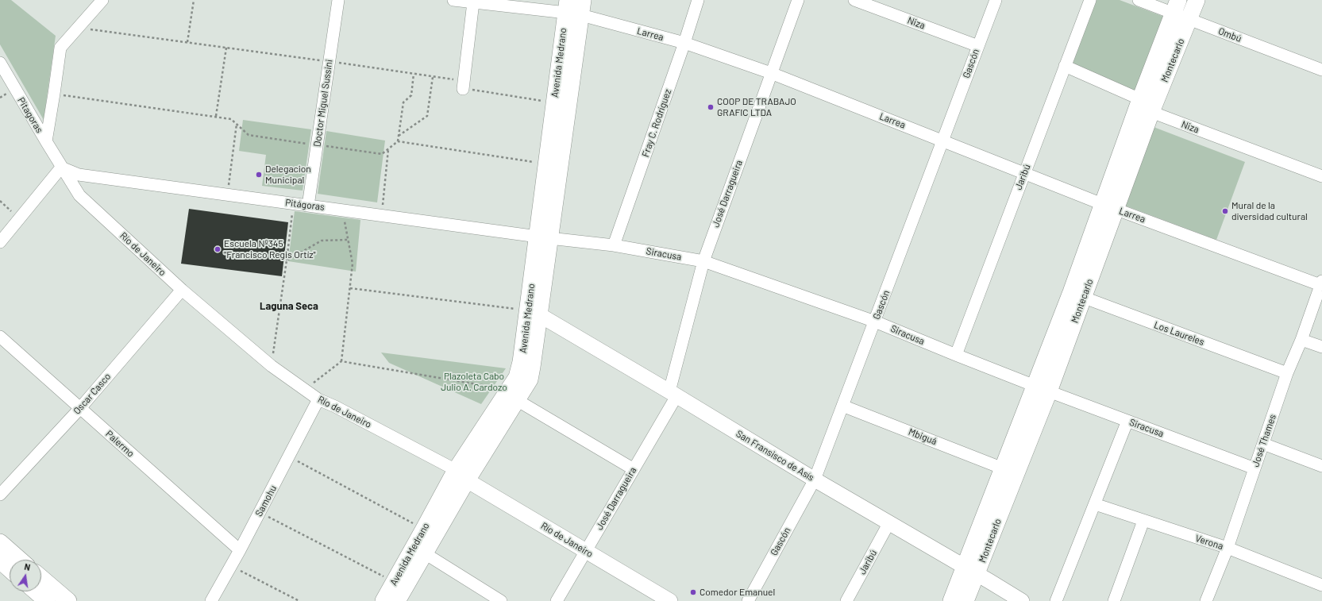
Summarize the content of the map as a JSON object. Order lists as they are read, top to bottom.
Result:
{
  "streets": {
    "main road": ["Montecarlo", "Avenida Medrano"],
    "street": [
      "Niza",
      "Larrea",
      "Ombú",
      "Gascón",
      "Doctor Miguel Sussini",
      "Pitagoras",
      "Fray C. Rodríguez",
      "Jaribú",
      "José Darragueira",
      "Pitágoras",
      "Río de Janeiro",
      "Siracusa",
      "Los Laureles",
      "Oscar Casco",
      "Mbiguá",
      "José Thames",
      "Palermo",
      "San Fransisco de Asís",
      "Samohu",
      "Verona"
    ]
  },
  "crossings": [
    ["Niza", "Montecarlo"],
    ["Niza", "Gascón"],
    ["Niza", "Jaribú"],
    ["Larrea", "Montecarlo"],
    ["Larrea", "Avenida Medrano"],
    ["Larrea", "Gascón"],
    ["Larrea", "Fray C. Rodríguez"],
    ["Larrea", "Jaribú"],
    ["Larrea", "José Darragueira"],
    ["Larrea", "José Thames"],
    ["Ombú", "Montecarlo"],
    ["Montecarlo", "Siracusa"],
    ["Montecarlo", "Los Laureles"],
    ["Montecarlo", "Mbiguá"],
    ["Montecarlo", "San Fransisco de Asís"],
    ["Avenida Medrano", "Pitágoras"],
    ["Avenida Medrano", "Río de Janeiro"],
    ["Avenida Medrano", "Siracusa"],
    ["Avenida Medrano", "San Fransisco de Asís"],
    ["Gascón", "Siracusa"],
    ["Gascón", "Mbiguá"],
    ["Gascón", "San Fransisco de Asís"],
    ["Doctor Miguel Sussini", "Pitágoras"],
    ["Pitagoras", "Pitágoras"],
    ["Pitagoras", "Río de Janeiro"],
    ["Fray C. Rodríguez", "Siracusa"],
    ["Jaribú", "Siracusa"],
    ["Jaribú", "San Fransisco de Asís"],
    ["José Darragueira", "Río de Janeiro"],
    ["José Darragueira", "Siracusa"],
    ["José Darragueira", "San Fransisco de Asís"],
    ["Pitágoras", "Río de Janeiro"],
    ["Pitágoras", "Siracusa"],
    ["Río de Janeiro", "Oscar Casco"],
    ["Río de Janeiro", "Samohu"],
    ["Siracusa", "José Thames"],
    ["Los Laureles", "José Thames"],
    ["Oscar Casco", "Palermo"],
    ["José Thames", "Verona"],
    ["Palermo", "Samohu"]
  ],
  "districts": ["Laguna Seca"],
  "parks": ["Plazoleta Cabo Julio A. Cardozo"],
  "places": [
    "COOP DE TRABAJO GRAFIC LTDA",
    "Delegacion Municipal",
    "Mural de la diversidad cultural",
    "Escuela Nº345 \"Francisco Regis Ortíz\"",
    "Comedor Emanuel"
  ],
  "north": "top"
}
